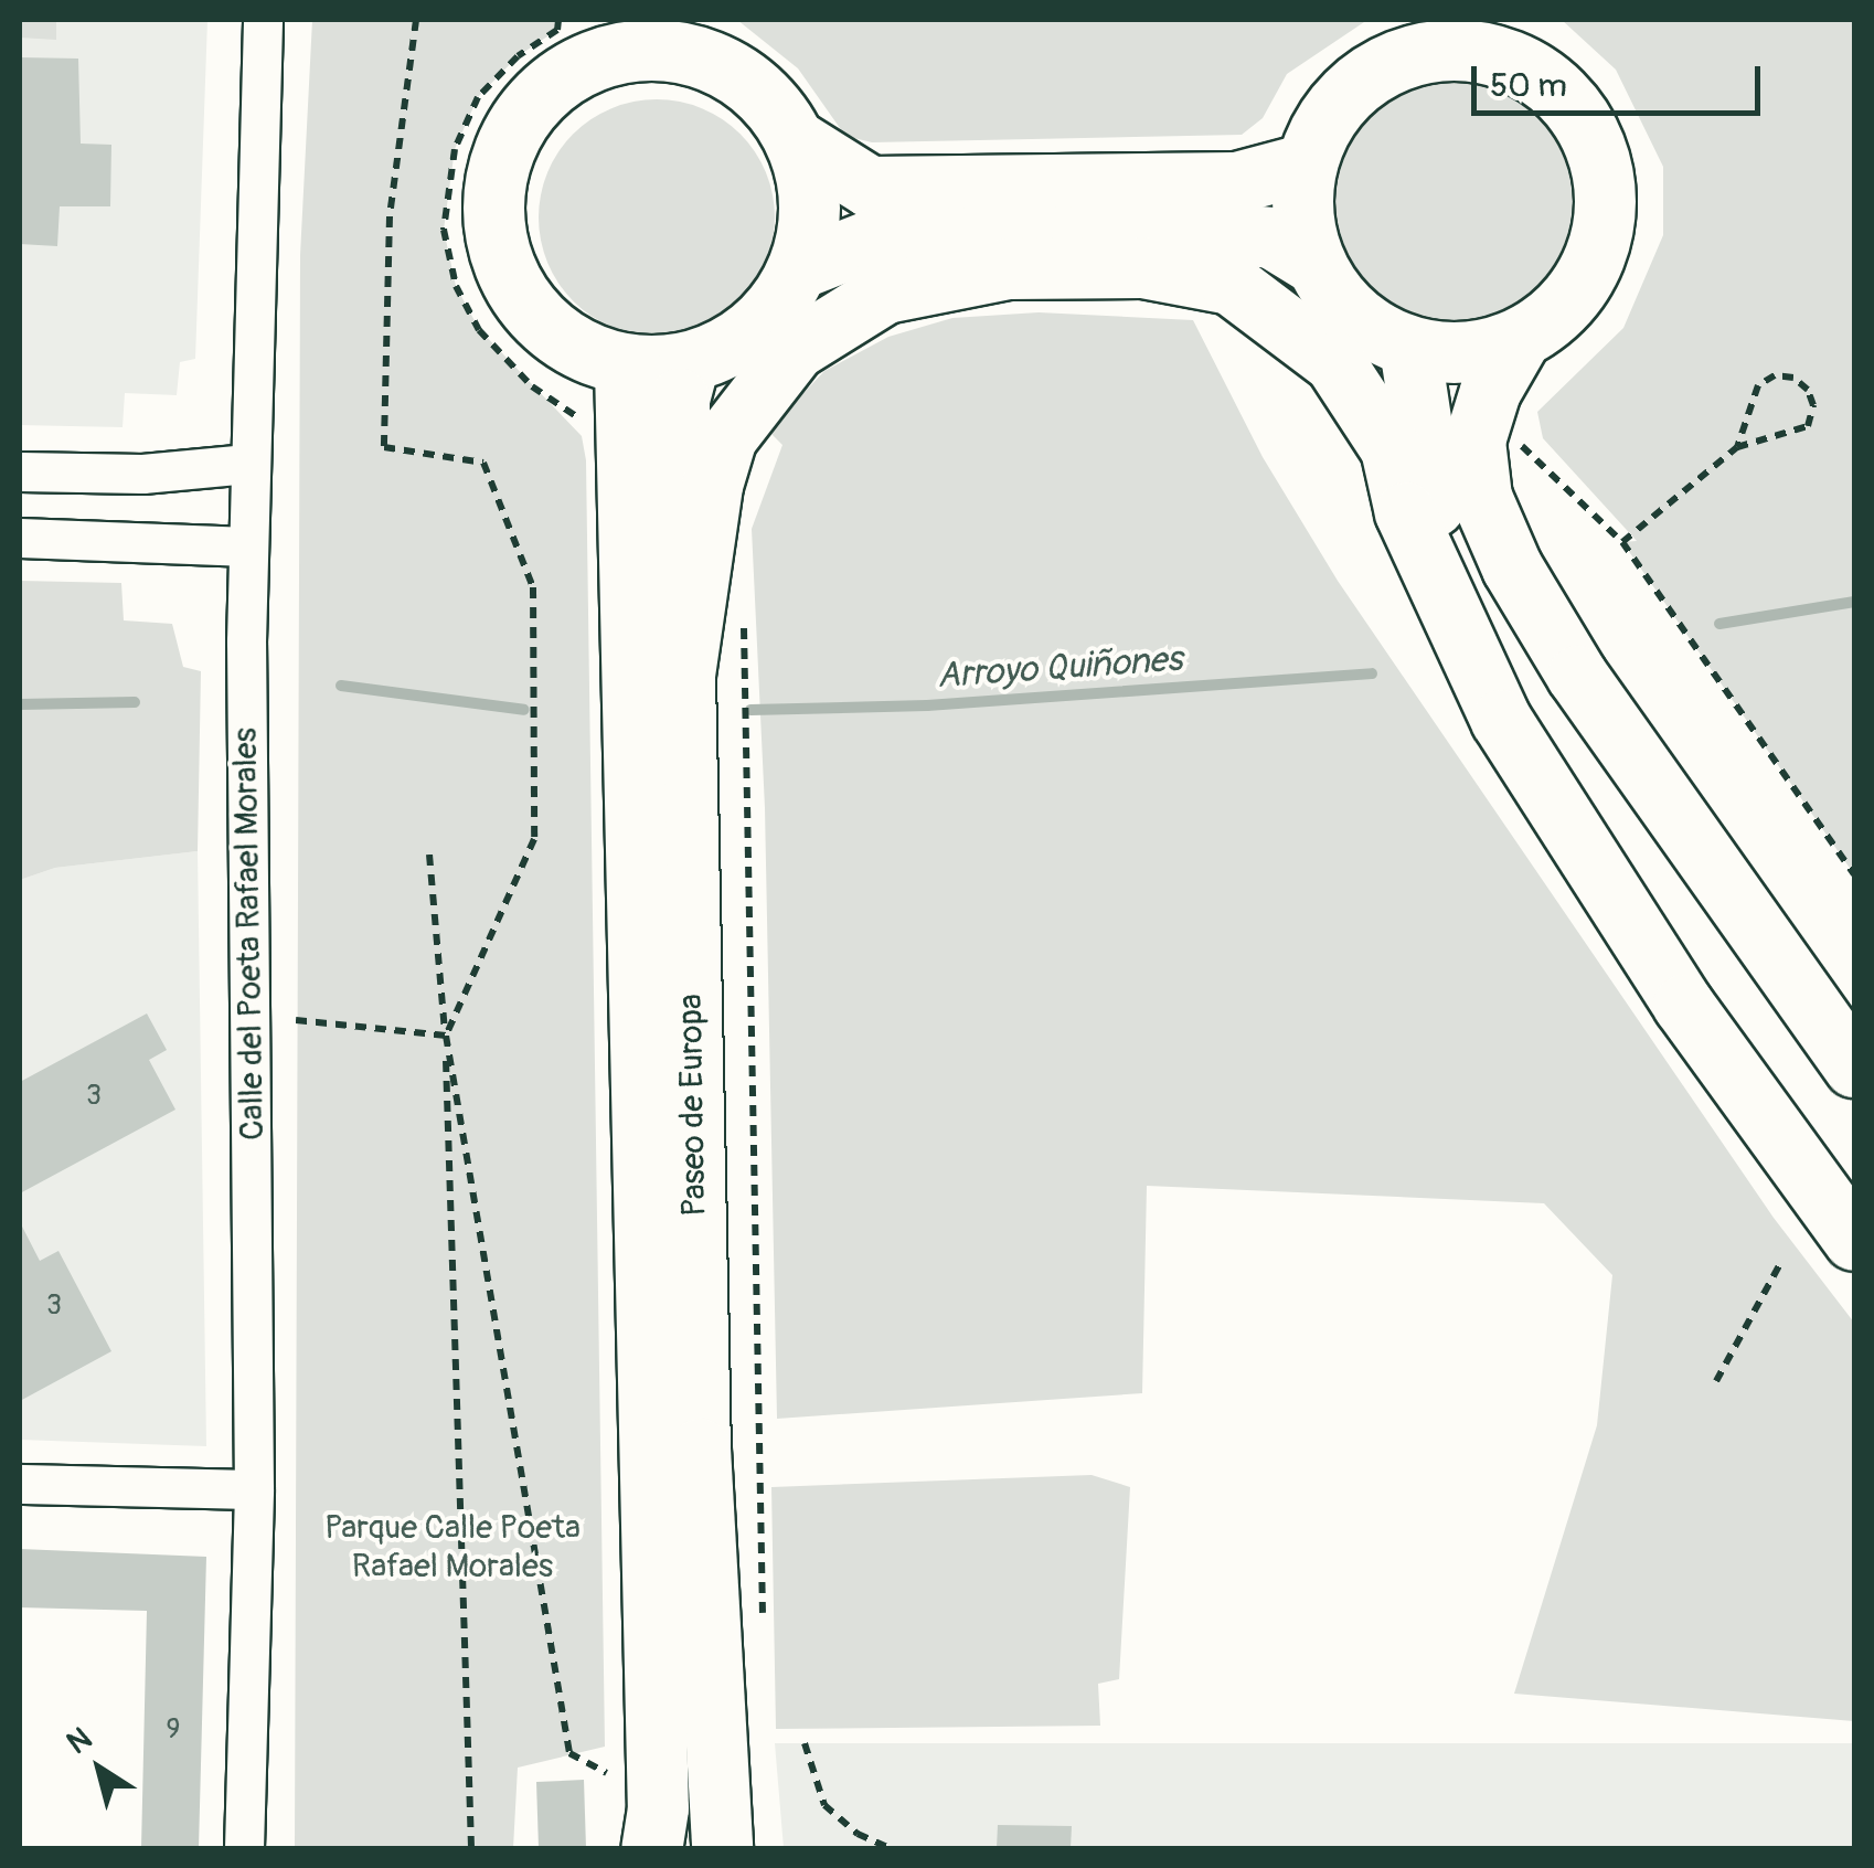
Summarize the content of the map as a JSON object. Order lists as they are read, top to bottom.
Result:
{
  "streets": {
    "main road": ["Paseo de Europa"],
    "street": ["Calle del Poeta Rafael Morales"]
  },
  "water": ["Arroyo Quiñones"],
  "parks": ["Parque Calle Poeta Rafael Morales"],
  "house_numbers": ["3", "3", "9"],
  "scale_bar": "50 m",
  "north": "top left"
}
